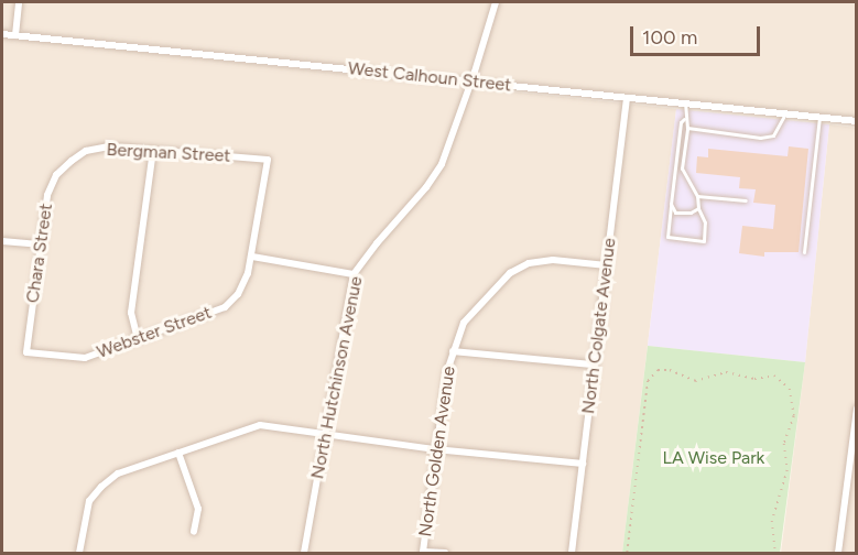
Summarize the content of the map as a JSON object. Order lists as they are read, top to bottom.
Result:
{
  "streets": {
    "street": [
      "West Calhoun Street",
      "Bergman Street",
      "Chara Street",
      "North Colgate Avenue",
      "Webster Street",
      "North Hutchinson Avenue",
      "North Golden Avenue"
    ]
  },
  "crossings": [
    ["West Calhoun Street", "North Colgate Avenue"],
    ["West Calhoun Street", "North Hutchinson Avenue"],
    ["Bergman Street", "Chara Street"],
    ["Bergman Street", "Webster Street"],
    ["Chara Street", "Webster Street"],
    ["North Colgate Avenue", "North Golden Avenue"]
  ],
  "parks": ["LA Wise Park"],
  "scale_bar": "100 m"
}
